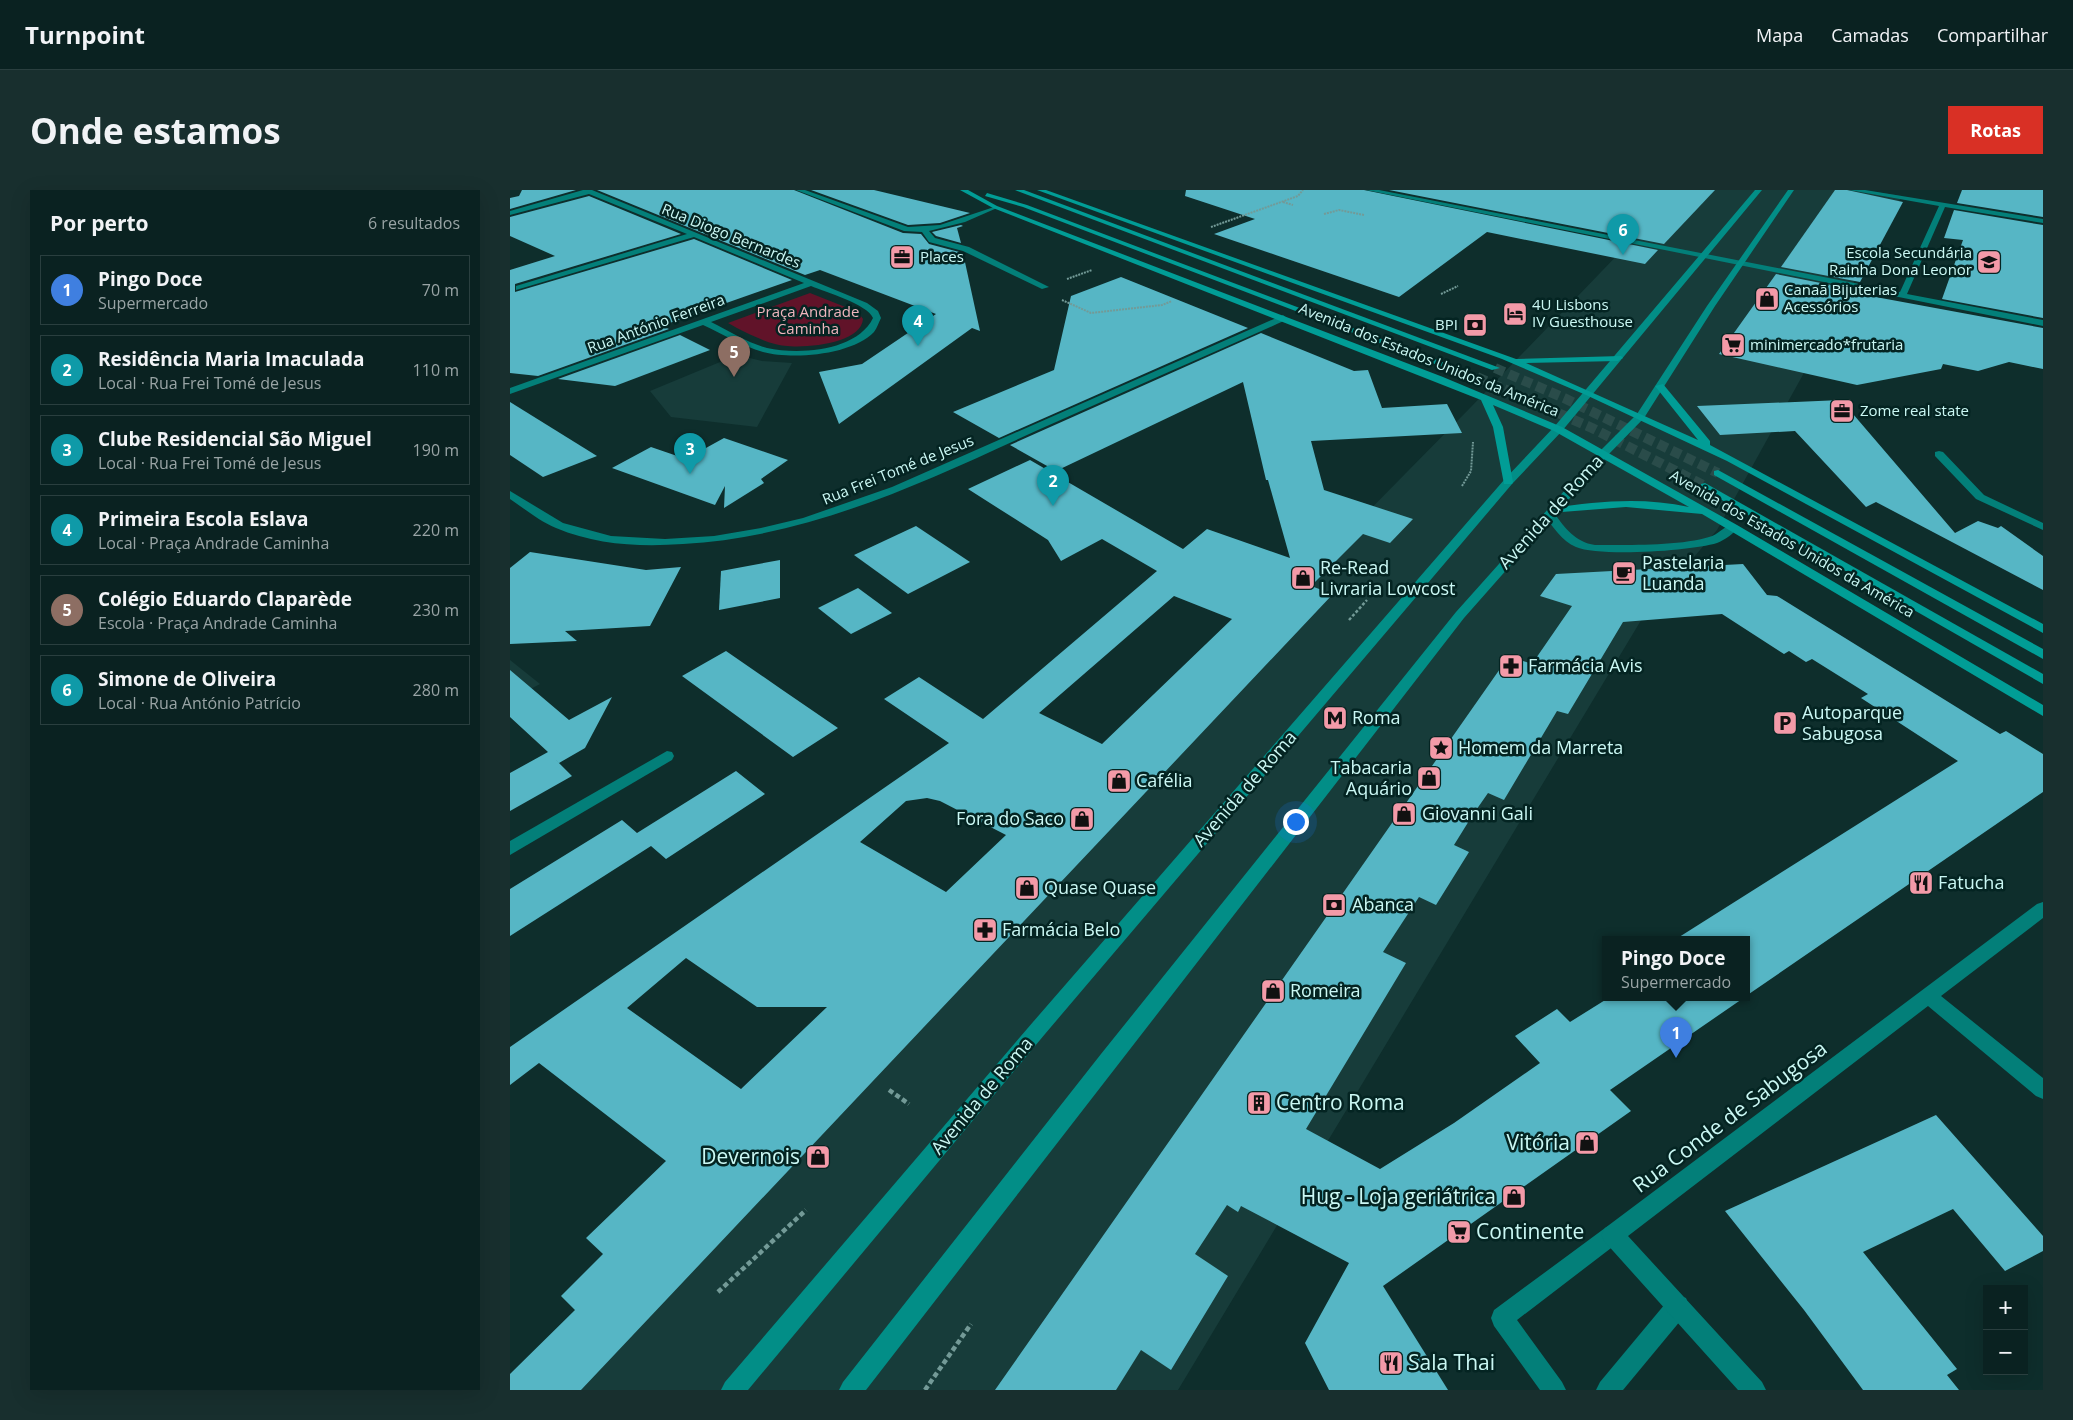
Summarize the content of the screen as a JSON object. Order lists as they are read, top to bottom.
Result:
{
  "streets": {
    "main road": ["Avenida dos Estados Unidos da América", "Avenida de Roma"],
    "street": [
      "Rua Diogo Bernardes",
      "Rua António Ferreira",
      "Rua Frei Tomé de Jesus",
      "Rua Conde de Sabugosa"
    ]
  },
  "crossings": [
    ["Rua Diogo Bernardes", "Rua António Ferreira"],
    ["Avenida dos Estados Unidos da América", "Rua Frei Tomé de Jesus"],
    ["Avenida dos Estados Unidos da América", "Avenida de Roma"]
  ],
  "parks": ["Praça Andrade Caminha"],
  "places": {
    "office": ["Places", "Zome real state"],
    "school or university": ["Escola Secundária Rainha Dona Leonor"],
    "shop": [
      "Canaã Bijuterias Acessórios",
      "Re-Read Livraria Lowcost",
      "Tabacaria Aquário",
      "Cafélia",
      "Giovanni Gali",
      "Fora do Saco",
      "Quase Quase",
      "Romeira",
      "Vitória",
      "Devernois",
      "Hug - Loja geriátrica"
    ],
    "hotel": ["4U Lisbons IV Guesthouse"],
    "bank": ["BPI", "Abanca"],
    "supermarket": ["minimercado*frutaria", "Continente"],
    "cafe": ["Pastelaria Luanda"],
    "pharmacy": ["Farmácia Avis", "Farmácia Belo"],
    "metro station": ["Roma"],
    "parking": ["Autoparque Sabugosa"],
    "place": ["Homem da Marreta"],
    "restaurant": ["Fatucha", "Sala Thai"],
    "building": ["Centro Roma"]
  },
  "page": {
    "header": "Turnpoint",
    "nav": ["Mapa", "Camadas", "Compartilhar"],
    "buttons": "Rotas",
    "title": "Onde estamos",
    "heading": ["Por perto", "6 resultados"],
    "pins": [
      "6",
      "4",
      "5",
      "3",
      "2",
      "1"
    ],
    "list": [
      {
        "mark": "1",
        "name": "Pingo Doce",
        "note": "Supermercado",
        "value": "70 m"
      },
      {
        "mark": "2",
        "name": "Residência Maria Imaculada",
        "note": "Local · Rua Frei Tomé de Jesus",
        "value": "110 m"
      },
      {
        "mark": "3",
        "name": "Clube Residencial São Miguel",
        "note": "Local · Rua Frei Tomé de Jesus",
        "value": "190 m"
      },
      {
        "mark": "4",
        "name": "Primeira Escola Eslava",
        "note": "Local · Praça Andrade Caminha",
        "value": "220 m"
      },
      {
        "mark": "5",
        "name": "Colégio Eduardo Claparède",
        "note": "Escola · Praça Andrade Caminha",
        "value": "230 m"
      },
      {
        "mark": "6",
        "name": "Simone de Oliveira",
        "note": "Local · Rua António Patrício",
        "value": "280 m"
      }
    ],
    "popup": ["Pingo Doce", "Supermercado"],
    "map_buttons": ["+", "−"]
  }
}
